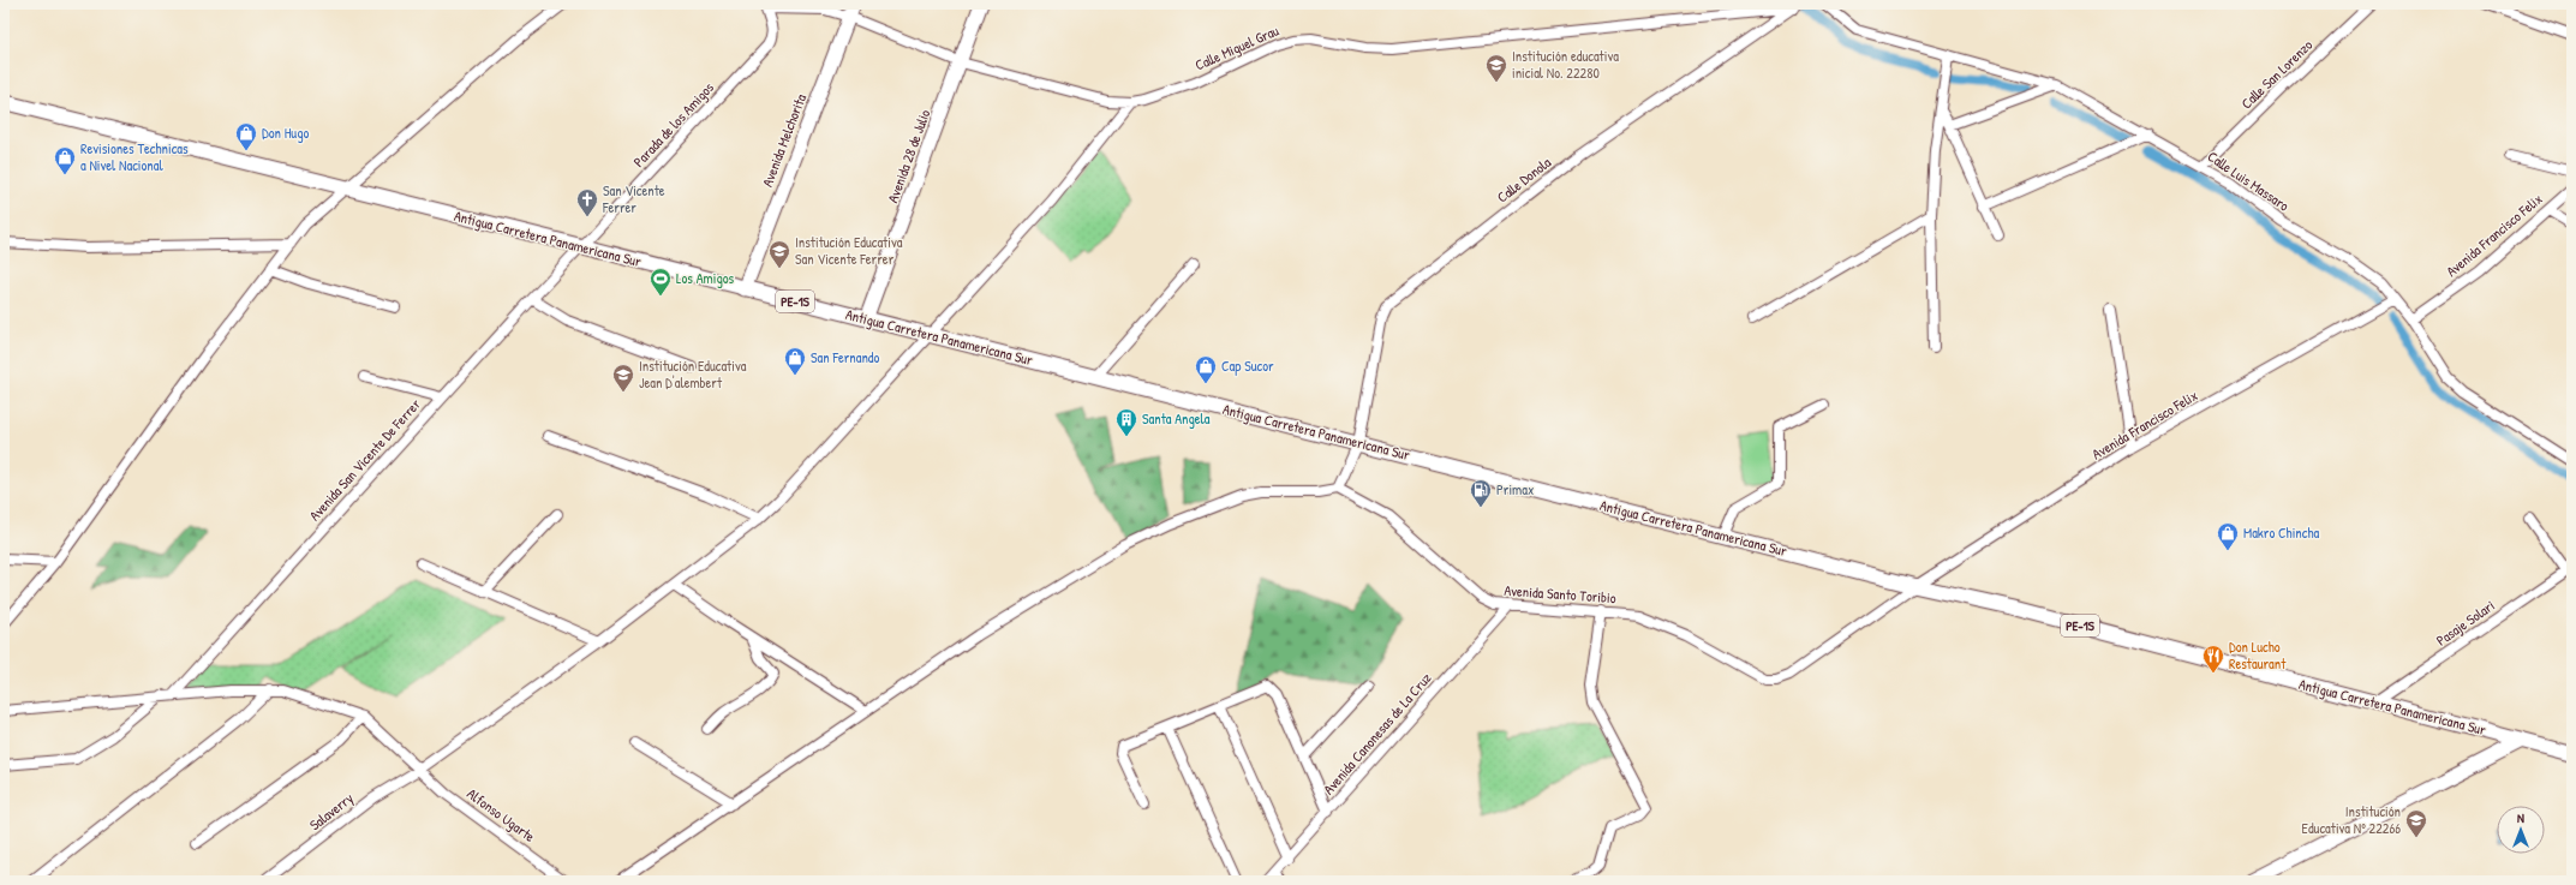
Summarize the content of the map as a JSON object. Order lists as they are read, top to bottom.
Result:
{
  "streets": {
    "highway": ["Antigua Carretera Panamericana Sur", "PE-1S"],
    "main road": ["Avenida Melchorita", "Avenida 28 de Julio"],
    "street": [
      "Calle Miguel Grau",
      "Calle San Lorenzo",
      "Parada de los Amigos",
      "Calle Donola",
      "Calle Luis Massaro",
      "Avenida Francisco Felix",
      "Avenida San Vicente De Ferrer",
      "Avenida Santo Toribio",
      "Pasaje Solari",
      "Avenida Canonesas de La Cruz",
      "Salaverry",
      "Alfonso Ugarte"
    ]
  },
  "crossings": [
    ["Calle Miguel Grau", "Parada de los Amigos"],
    ["Calle Miguel Grau", "Avenida Melchorita"],
    ["Calle Miguel Grau", "Avenida 28 de Julio"],
    ["Calle Miguel Grau", "Calle Donola"],
    ["Calle Miguel Grau", "Salaverry"],
    ["Calle San Lorenzo", "Calle Luis Massaro"],
    ["Parada de los Amigos", "Antigua Carretera Panamericana Sur"],
    ["Parada de los Amigos", "Avenida San Vicente De Ferrer"],
    ["Avenida Melchorita", "Antigua Carretera Panamericana Sur"],
    ["Avenida 28 de Julio", "Antigua Carretera Panamericana Sur"],
    ["Calle Donola", "Antigua Carretera Panamericana Sur"],
    ["Calle Donola", "Avenida Santo Toribio"],
    ["Calle Luis Massaro", "Avenida Francisco Felix"],
    ["Avenida Francisco Felix", "Antigua Carretera Panamericana Sur"],
    ["Avenida Francisco Felix", "Avenida Santo Toribio"],
    ["Antigua Carretera Panamericana Sur", "Avenida San Vicente De Ferrer"],
    ["Antigua Carretera Panamericana Sur", "Pasaje Solari"],
    ["Antigua Carretera Panamericana Sur", "Salaverry"],
    ["Avenida Santo Toribio", "Avenida Canonesas de La Cruz"],
    ["Salaverry", "Alfonso Ugarte"]
  ],
  "places": {
    "school or university": [
      "Institución educativa inicial No. 22280",
      "Institución Educativa San Vicente Ferrer",
      "Institución Educativa Jean D'alembert",
      "Institución Educativa Nº 22266"
    ],
    "shop": [
      "Don Hugo",
      "Revisiones Technicas a Nivel Nacional",
      "San Fernando",
      "Cap Sucor",
      "Makro Chincha"
    ],
    "church": ["San Vicente Ferrer"],
    "sports": ["Los Amigos"],
    "building": ["Santa Angela"],
    "fuel station": ["Primax"],
    "restaurant": ["Don Lucho Restaurant"]
  },
  "north": "top"
}
